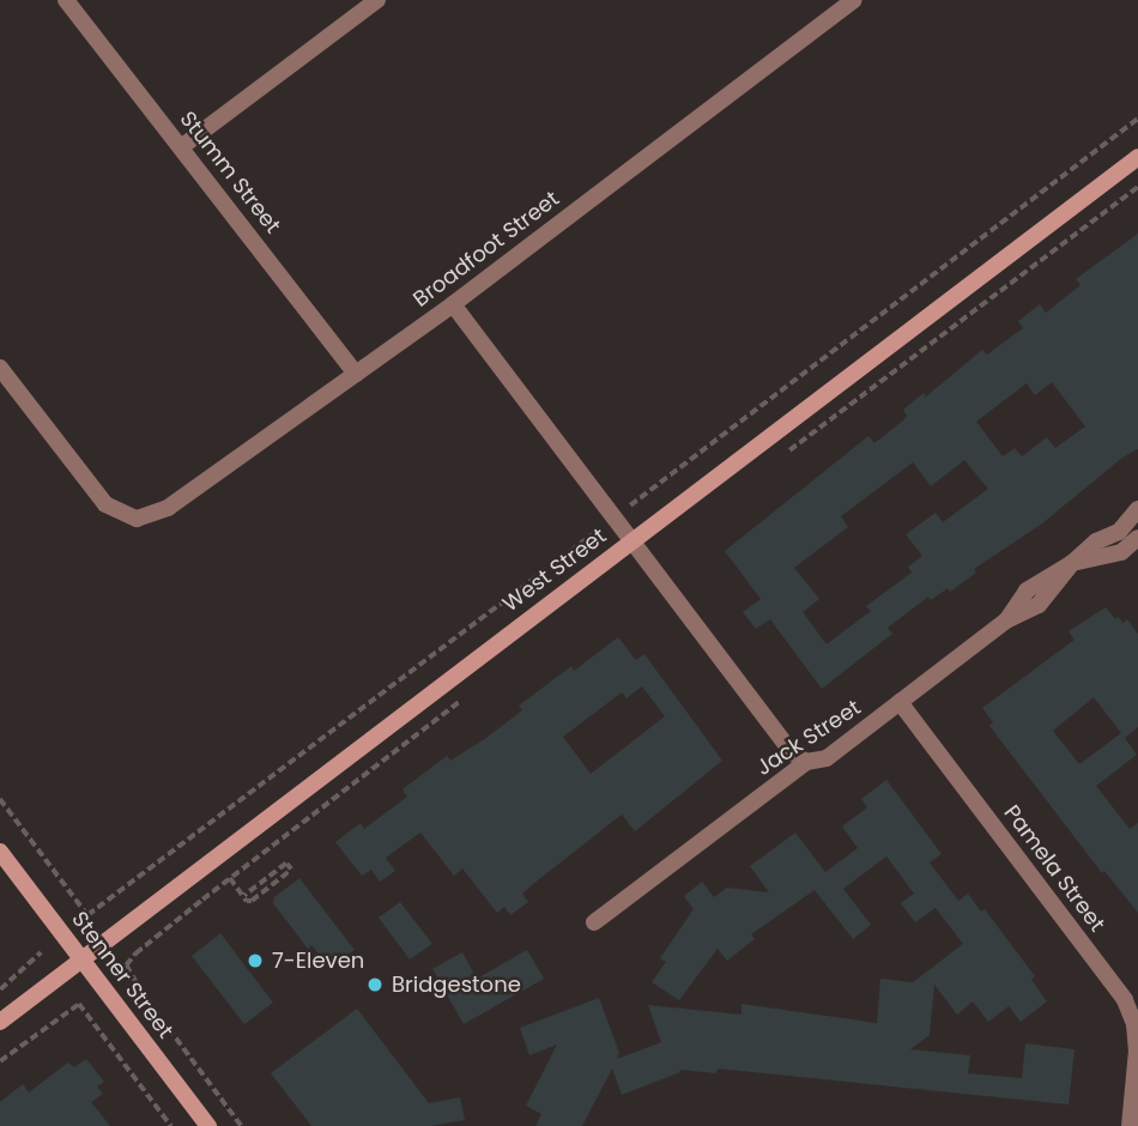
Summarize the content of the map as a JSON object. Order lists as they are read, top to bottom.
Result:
{
  "streets": {
    "main road": ["West Street", "Stenner Street"],
    "street": [
      "Stumm Street",
      "Broadfoot Street",
      "Jack Street",
      "Pamela Street"
    ]
  },
  "crossings": [
    ["Stumm Street", "Broadfoot Street"],
    ["West Street", "Stenner Street"],
    ["Jack Street", "Pamela Street"]
  ],
  "places": ["7-Eleven", "Bridgestone"]
}
